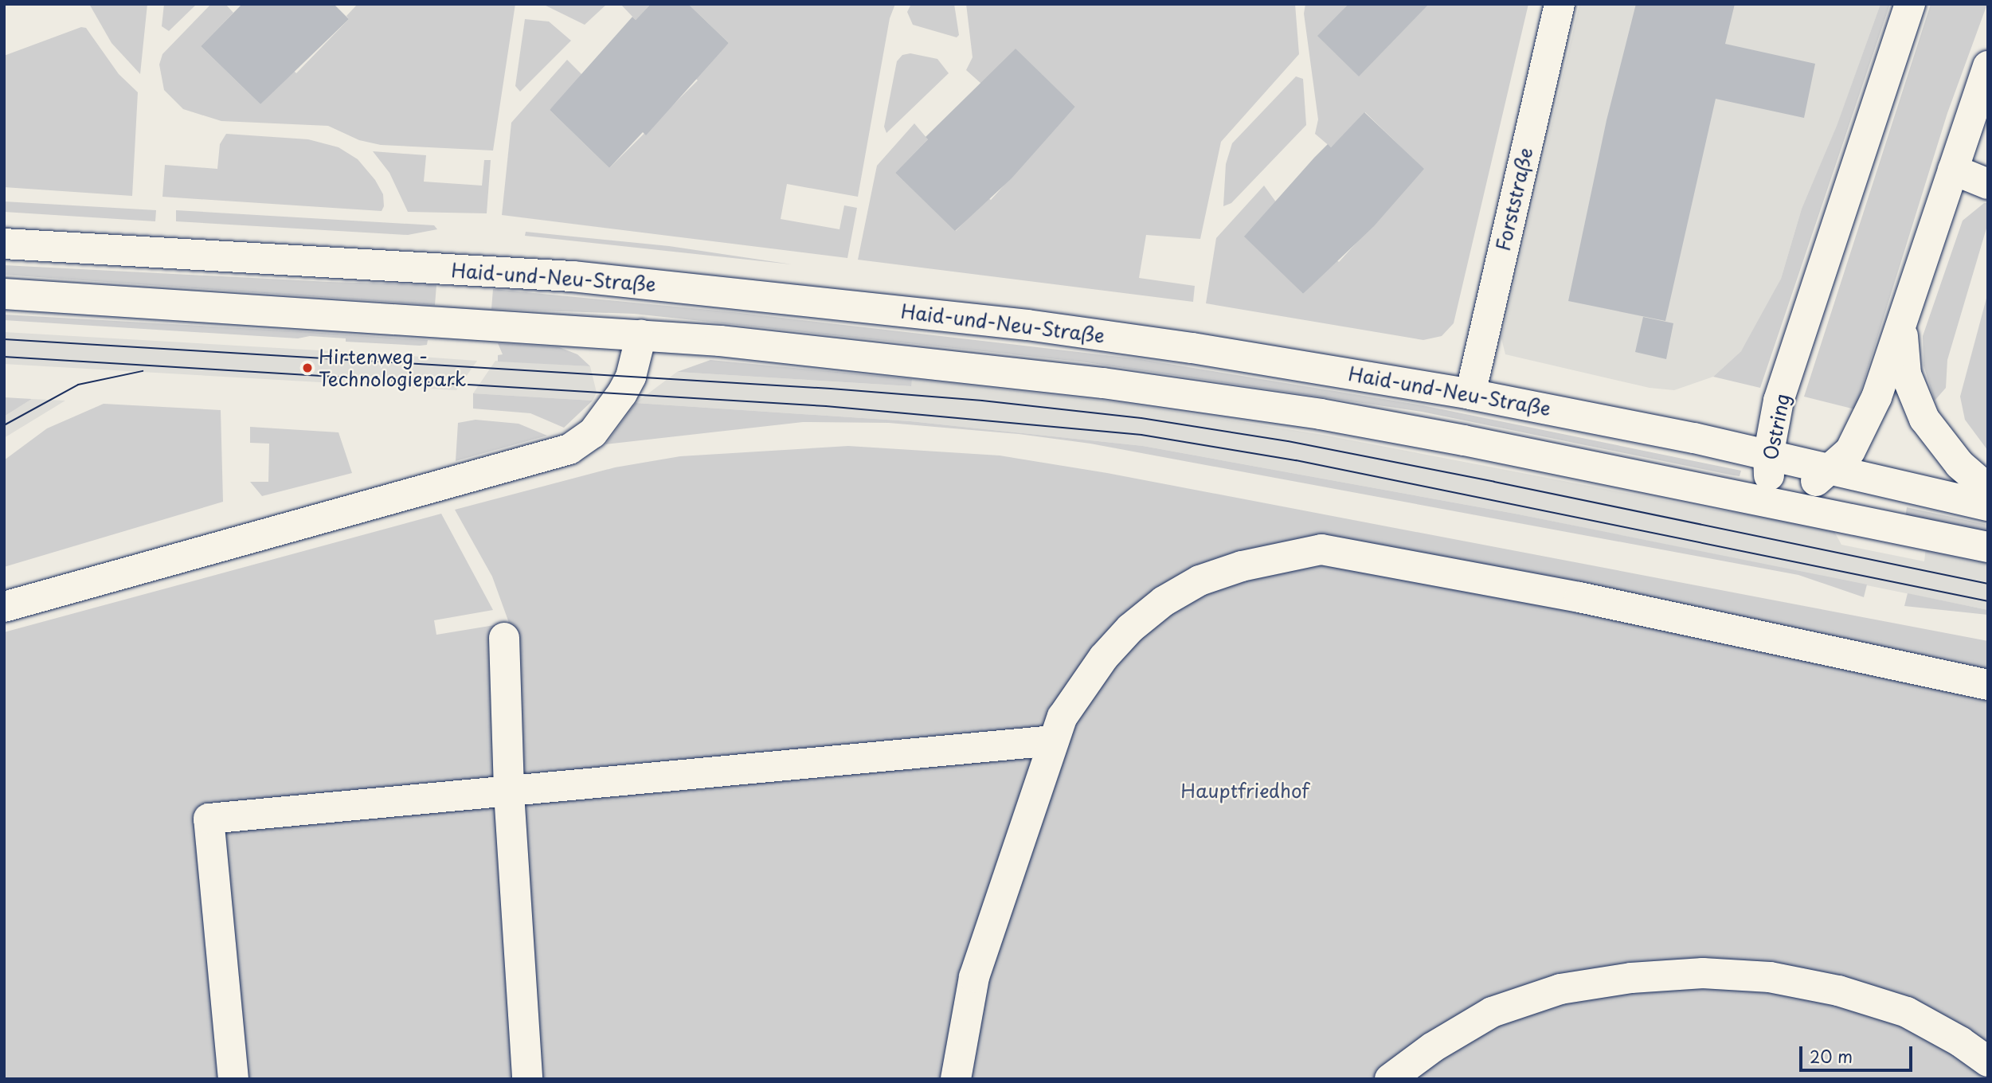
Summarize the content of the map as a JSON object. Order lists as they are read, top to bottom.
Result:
{
  "streets": {
    "main road": ["Forststraße", "Haid-und-Neu-Straße", "Ostring"]
  },
  "crossings": [
    ["Forststraße", "Haid-und-Neu-Straße"],
    ["Haid-und-Neu-Straße", "Ostring"]
  ],
  "parks": ["Hauptfriedhof"],
  "places": ["Hirtenweg - Technologiepark"],
  "scale_bar": "20 m"
}
